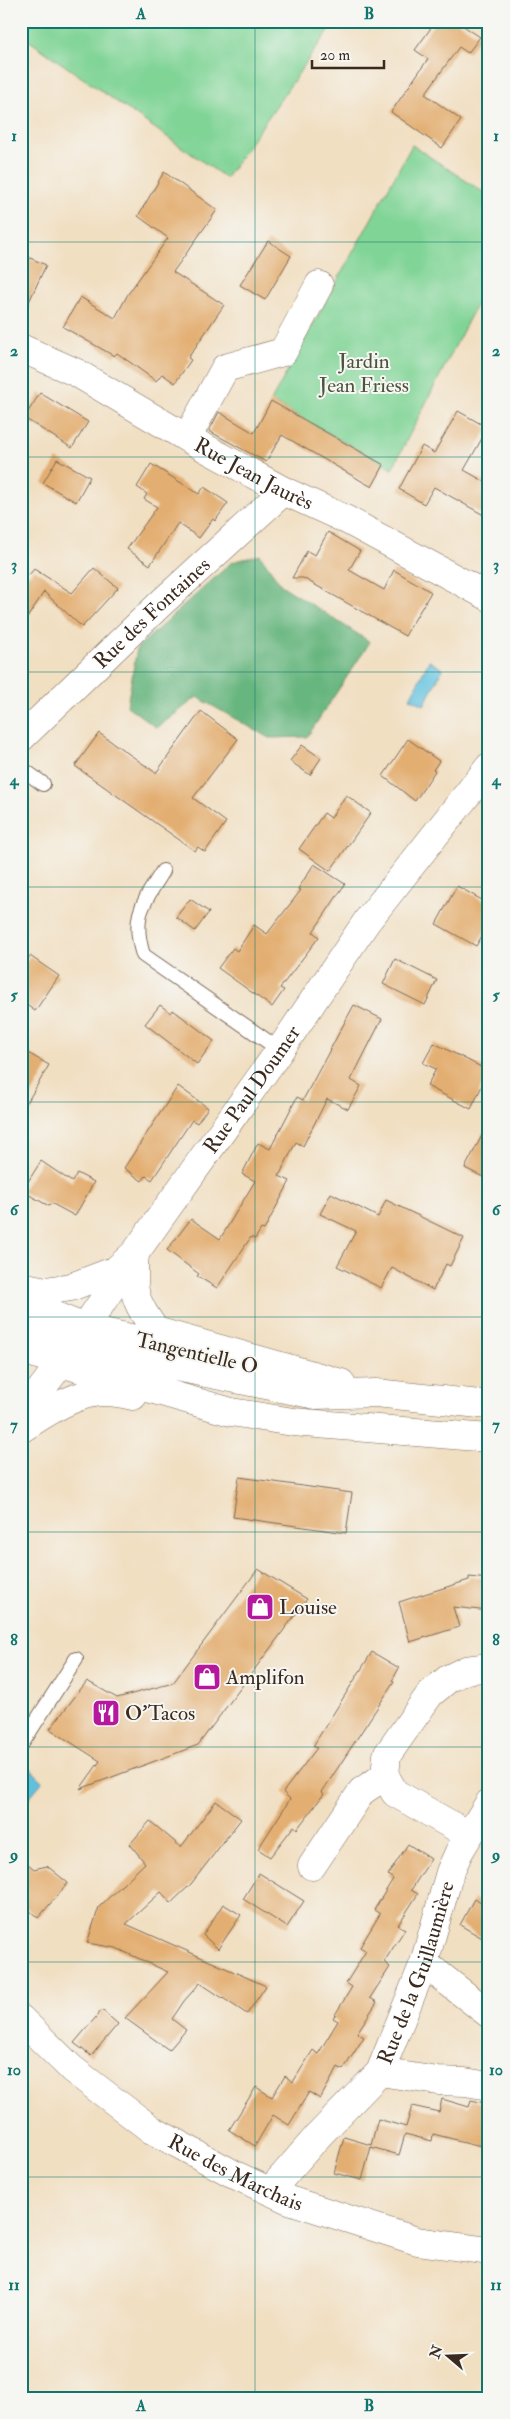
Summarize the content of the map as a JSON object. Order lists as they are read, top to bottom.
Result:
{
  "streets": {
    "street": [
      "Rue Jean Jaurès",
      "Rue des Fontaines",
      "Rue Paul Doumer",
      "Tangentielle O",
      "Rue de la Guillaumière",
      "Rue des Marchais"
    ]
  },
  "crossings": [
    ["Rue Jean Jaurès", "Rue des Fontaines"],
    ["Rue Paul Doumer", "Tangentielle O"],
    ["Rue de la Guillaumière", "Rue des Marchais"]
  ],
  "parks": ["Jardin Jean Friess"],
  "places": {
    "shop": ["Louise", "Amplifon"],
    "restaurant": ["O'Tacos"]
  },
  "scale_bar": "20 m",
  "north": "left",
  "grid": {
    "columns": ["A", "B"],
    "rows": [
      "1",
      "2",
      "3",
      "4",
      "5",
      "6",
      "7",
      "8",
      "9",
      "10",
      "11"
    ]
  }
}
